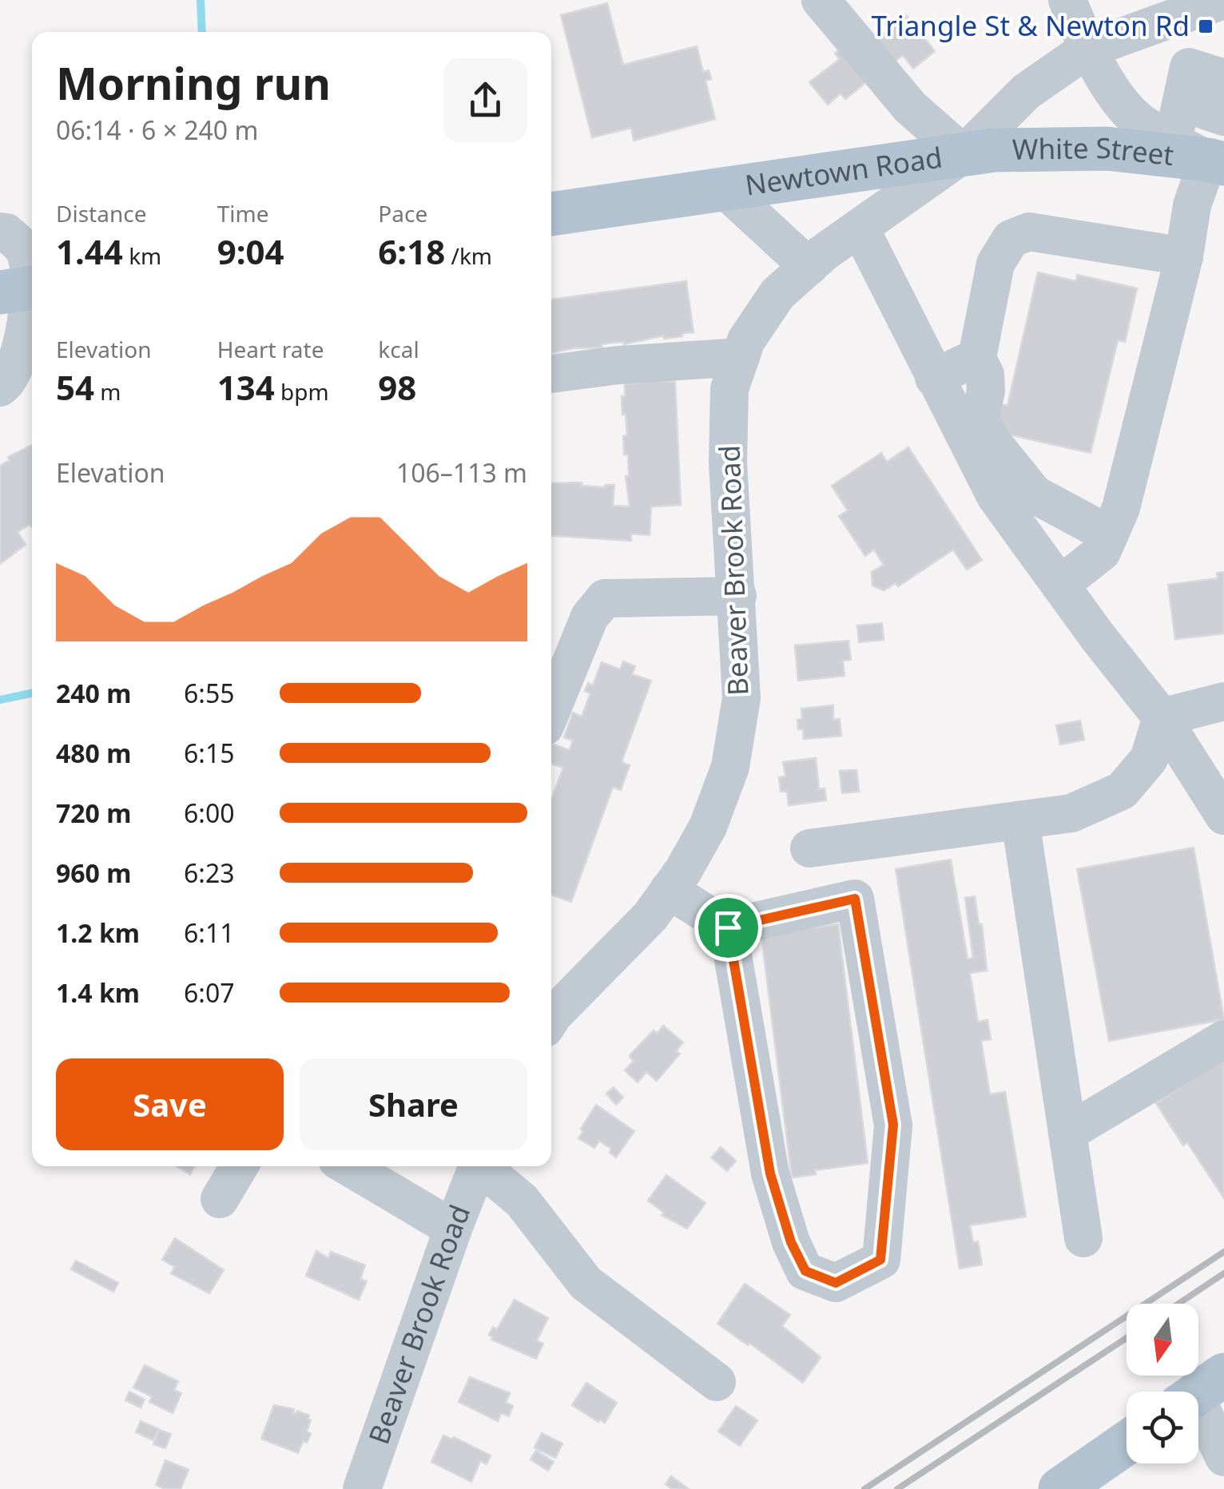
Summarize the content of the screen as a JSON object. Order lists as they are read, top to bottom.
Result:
{
  "streets": {
    "main road": ["White Street", "Newtown Road"],
    "street": ["Beaver Brook Road"]
  },
  "crossings": [
    ["White Street", "Newtown Road"],
    ["White Street", "Beaver Brook Road"],
    ["Newtown Road", "Beaver Brook Road"]
  ],
  "places": {
    "transit": ["Triangle St & Newton Rd"]
  },
  "north": "bottom",
  "page": {
    "heading": ["Morning run", "06:14 · 6 × 240 m"],
    "stats": [
      ["Distance", "1.44 km"],
      ["Time", "9:04"],
      ["Pace", "6:18 /km"],
      ["Elevation", "54 m"],
      ["Heart rate", "134 bpm"],
      ["kcal", "98"]
    ],
    "chart": ["Elevation", "106–113 m"],
    "list": [
      {
        "name": "240 m",
        "note": "6:55"
      },
      {
        "name": "480 m",
        "note": "6:15"
      },
      {
        "name": "720 m",
        "note": "6:00"
      },
      {
        "name": "960 m",
        "note": "6:23"
      },
      {
        "name": "1.2 km",
        "note": "6:11"
      },
      {
        "name": "1.4 km",
        "note": "6:07"
      }
    ],
    "buttons": ["Save", "Share"]
  }
}
